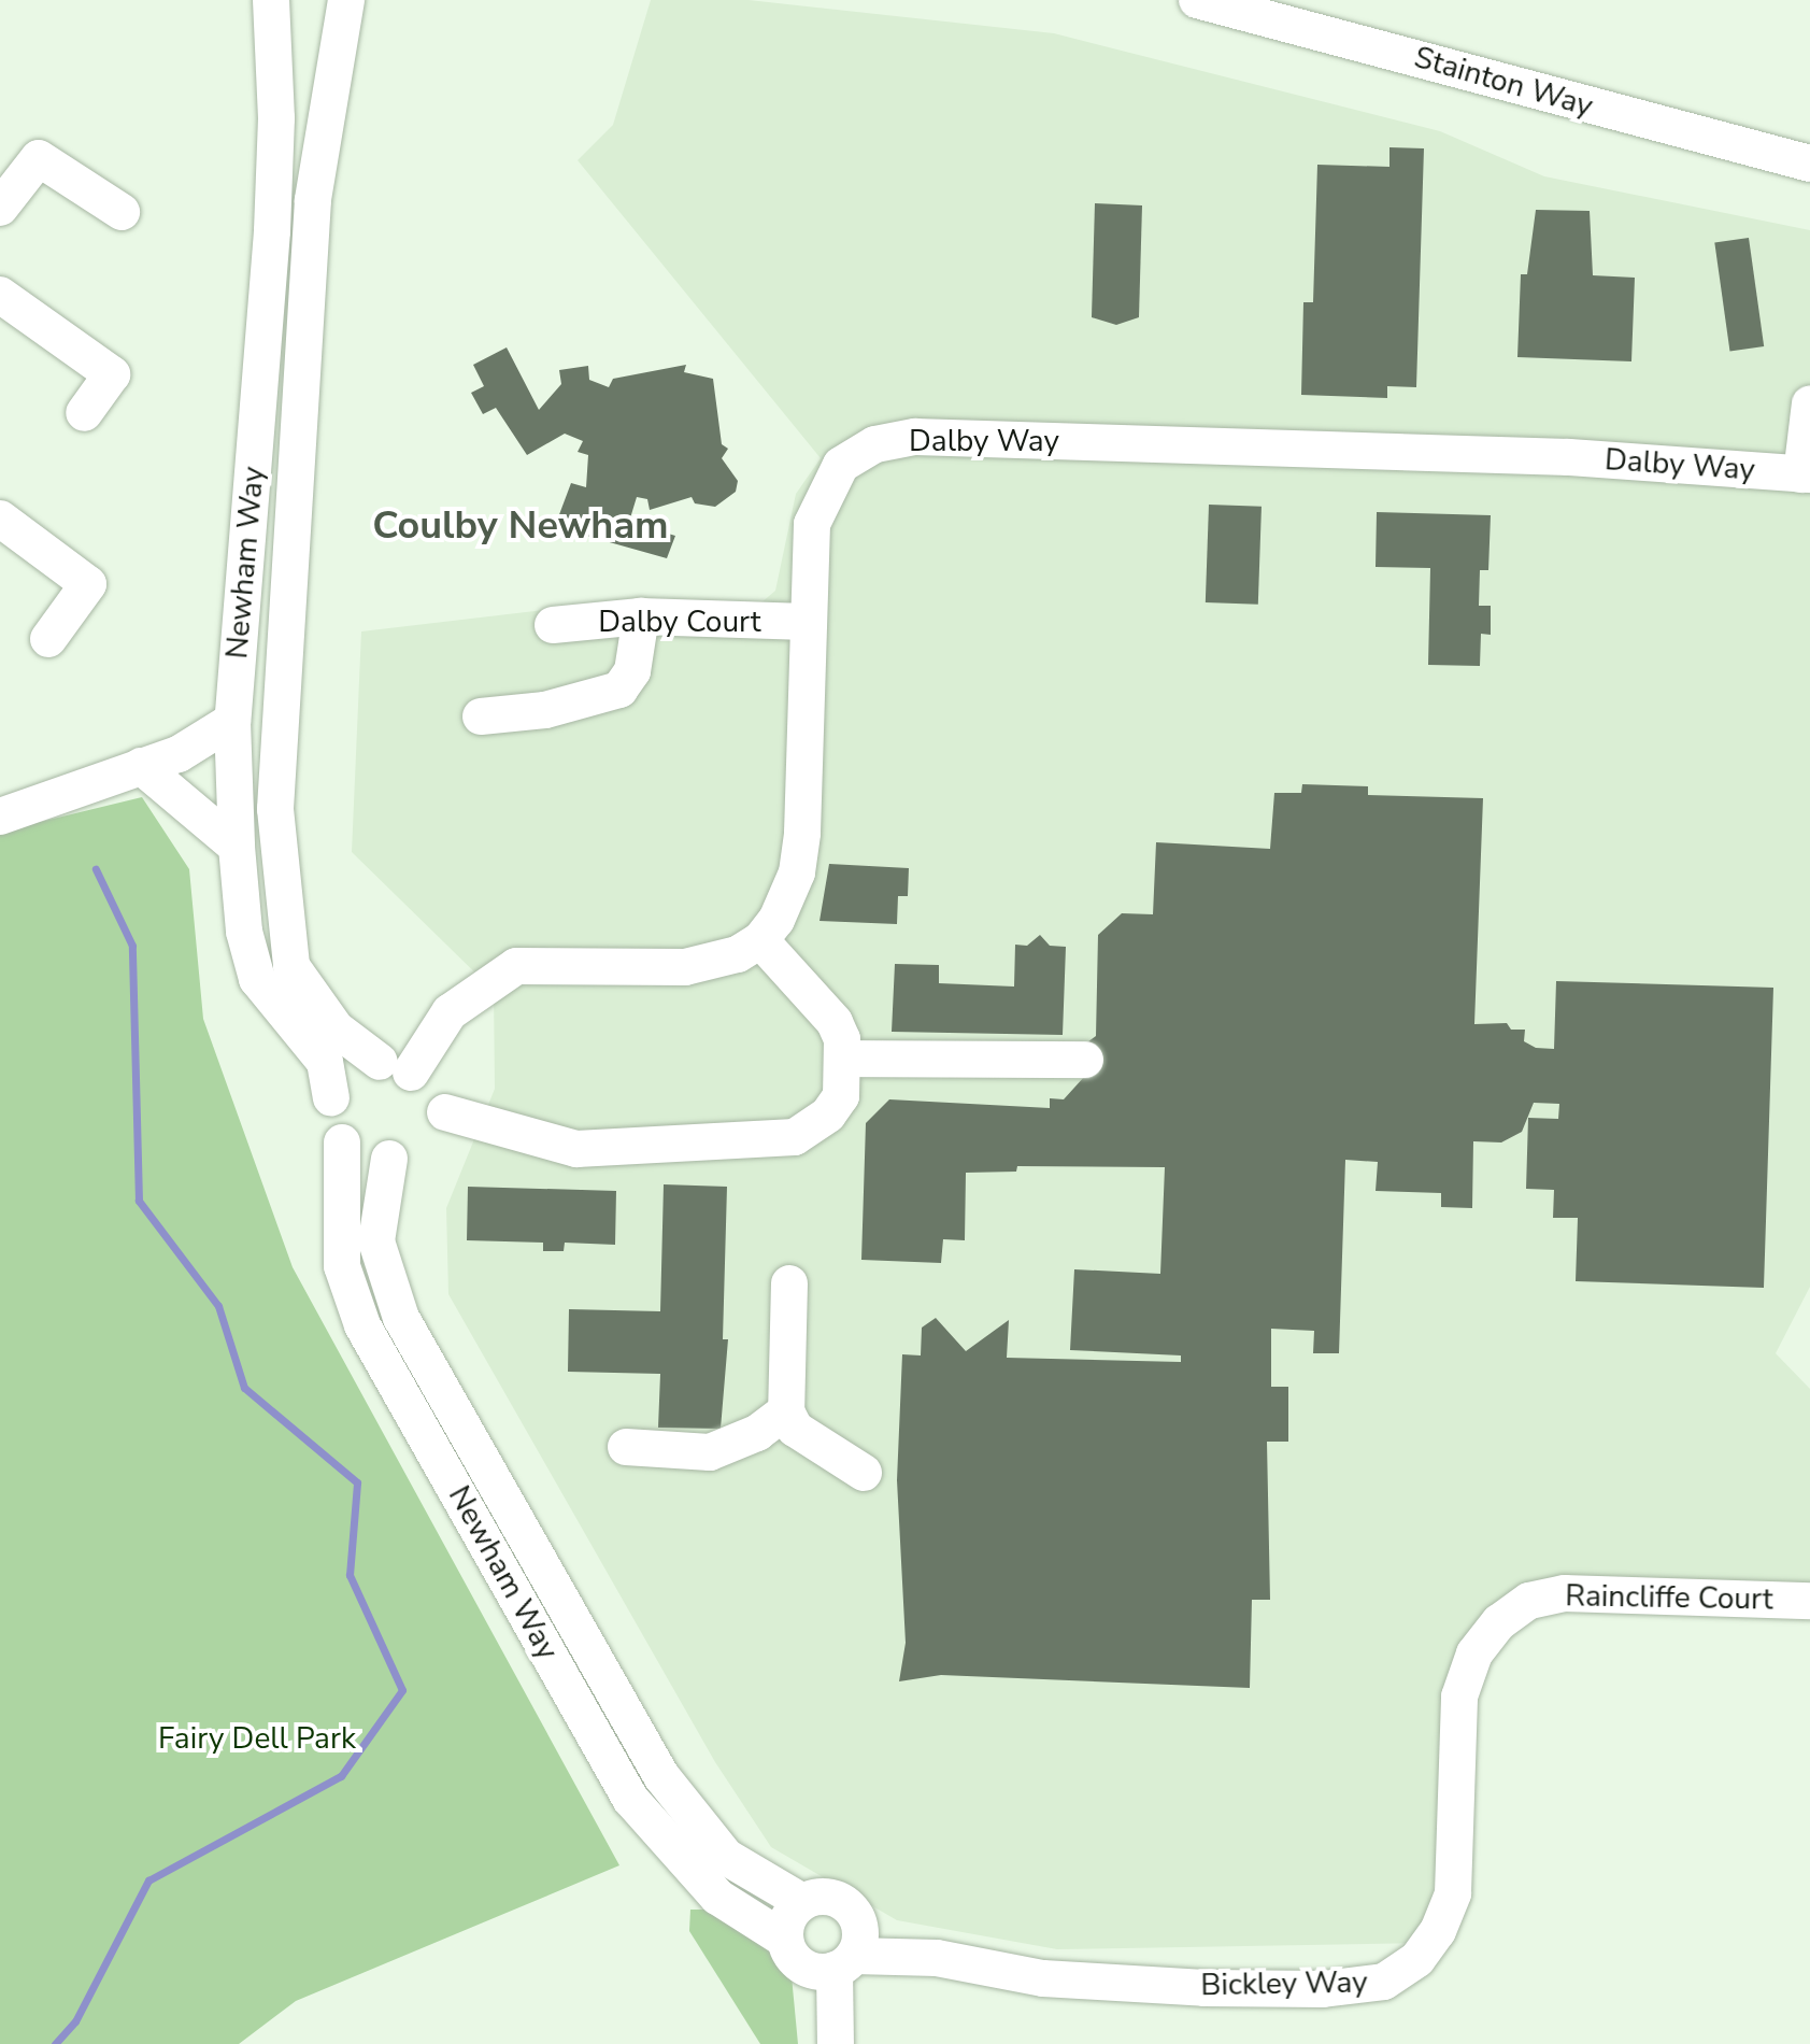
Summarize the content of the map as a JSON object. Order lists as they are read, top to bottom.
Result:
{
  "streets": {
    "street": [
      "Stainton Way",
      "Dalby Way",
      "Newham Way",
      "Dalby Court",
      "Raincliffe Court",
      "Bickley Way"
    ]
  },
  "crossings": [
    ["Dalby Way", "Dalby Court"],
    ["Newham Way", "Bickley Way"],
    ["Raincliffe Court", "Bickley Way"]
  ],
  "districts": ["Coulby Newham"],
  "parks": ["Fairy Dell Park"]
}
